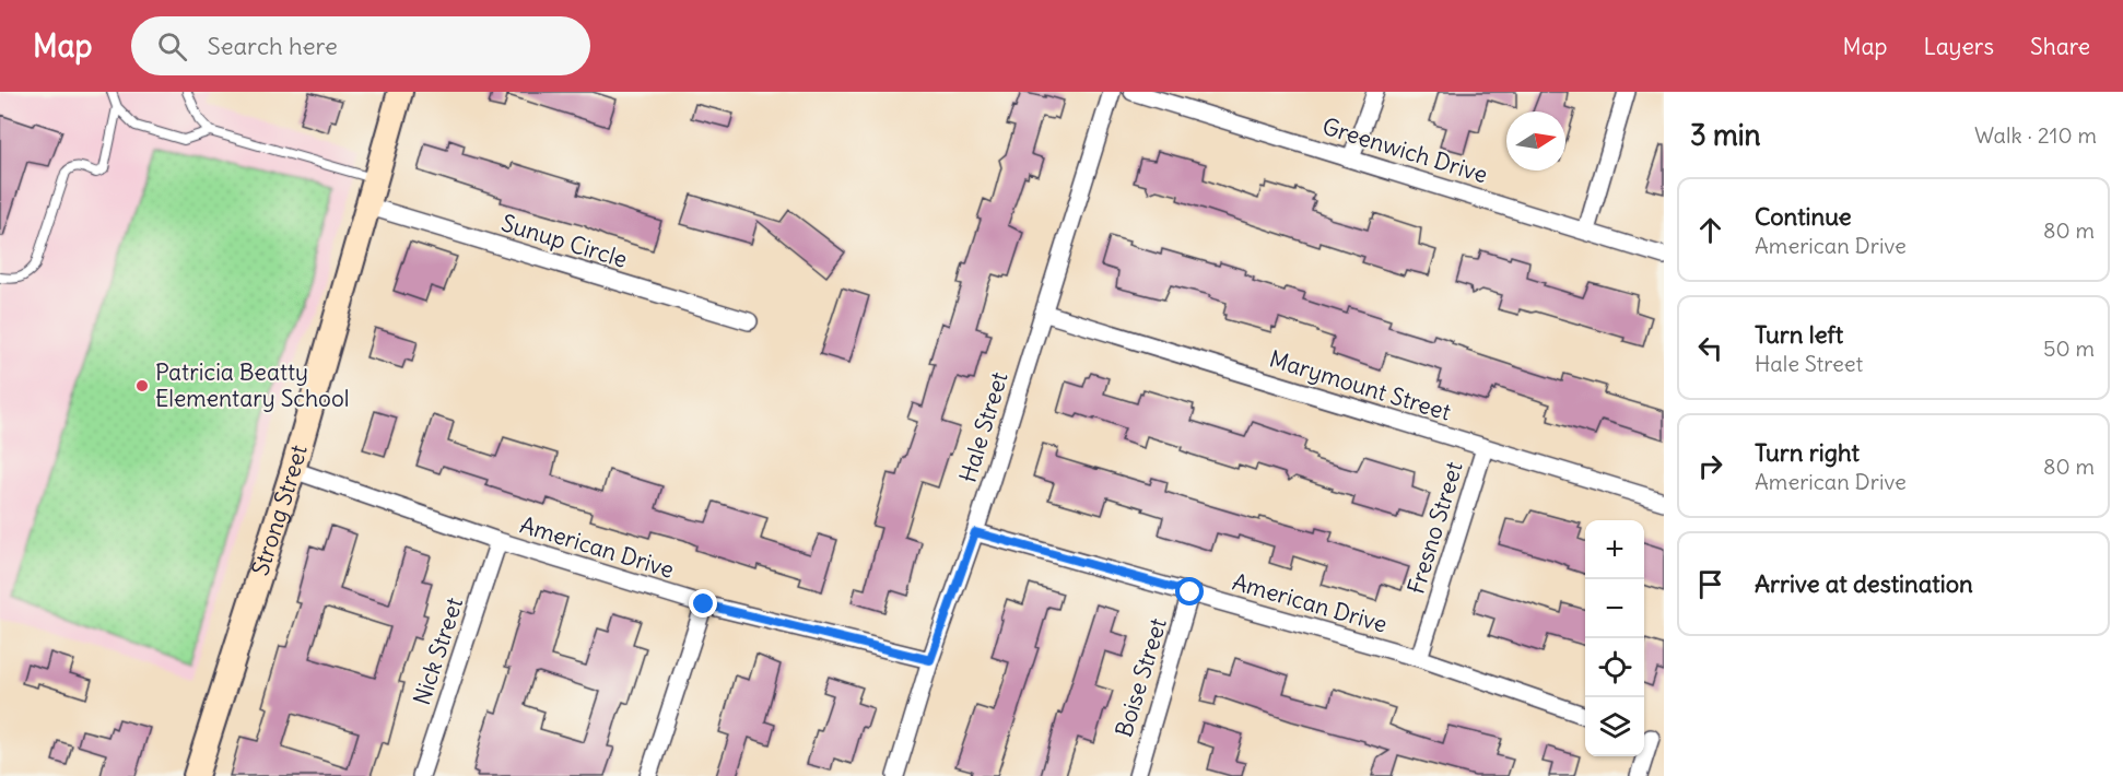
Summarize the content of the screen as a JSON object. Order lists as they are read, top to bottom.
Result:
{
  "streets": {
    "street": [
      "Greenwich Drive",
      "Sunup Circle",
      "Marymount Street",
      "Hale Street",
      "Strong Street",
      "Fresno Street",
      "American Drive",
      "Nick Street",
      "Boise Street"
    ]
  },
  "crossings": [
    ["Sunup Circle", "Strong Street"],
    ["Marymount Street", "Hale Street"],
    ["Marymount Street", "Fresno Street"],
    ["Hale Street", "American Drive"],
    ["Strong Street", "American Drive"],
    ["Fresno Street", "American Drive"],
    ["American Drive", "Nick Street"],
    ["American Drive", "Boise Street"]
  ],
  "places": ["Patricia Beatty Elementary School"],
  "north": "right",
  "page": {
    "header": "Map",
    "search": "Search here",
    "nav": ["Map", "Layers", "Share"],
    "heading": ["3 min", "Walk · 210 m"],
    "list": [
      ["Continue", "American Drive", "80 m"],
      ["Turn left", "Hale Street", "50 m"],
      ["Turn right", "American Drive", "80 m"],
      "Arrive at destination"
    ],
    "map_buttons": ["+", "−"]
  }
}
